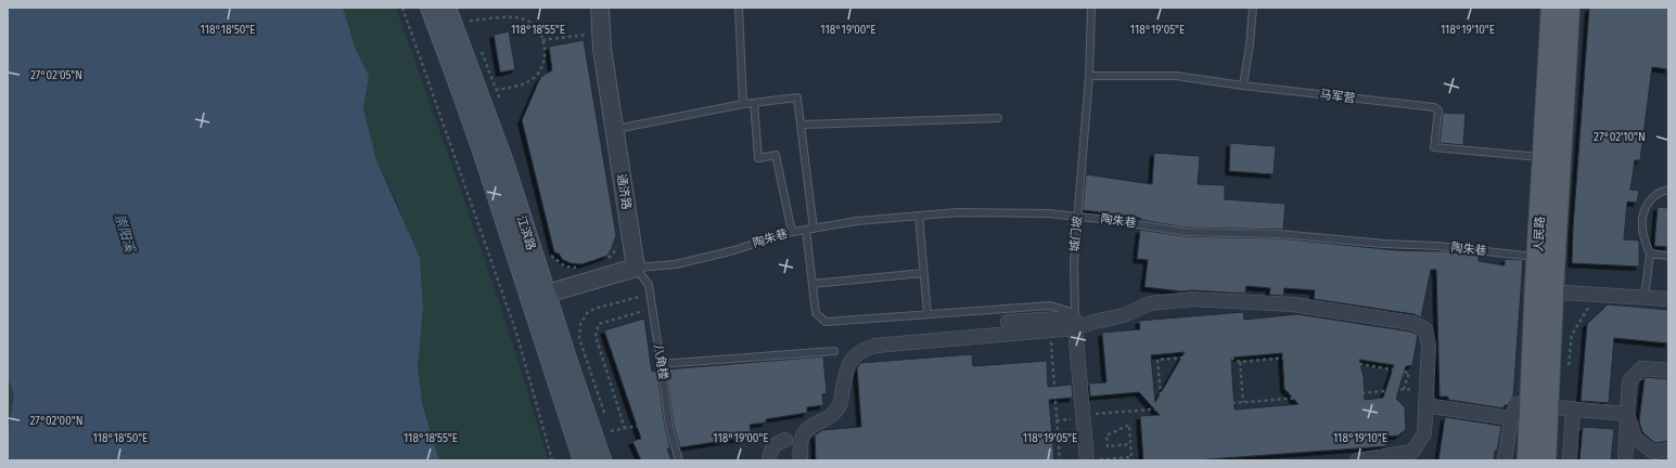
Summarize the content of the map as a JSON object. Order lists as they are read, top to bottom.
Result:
{
  "streets": {
    "main road": ["江滨路", "人民路"],
    "street": ["通济路", "城门坡"],
    "lane": ["马军营", "陶朱巷", "八角楼"]
  },
  "crossings": [
    ["马军营", "城门坡"],
    ["马军营", "人民路"],
    ["通济路", "陶朱巷"],
    ["通济路", "八角楼"],
    ["陶朱巷", "城门坡"],
    ["陶朱巷", "人民路"],
    ["陶朱巷", "八角楼"]
  ],
  "water": ["崇阳溪"],
  "coordinates": [
    "118°18'50\"E",
    "118°18'55\"E",
    "118°19'00\"E",
    "118°19'05\"E",
    "118°19'10\"E",
    "27°02'05\"N",
    "27°02'10\"N",
    "27°02'00\"N"
  ]
}
